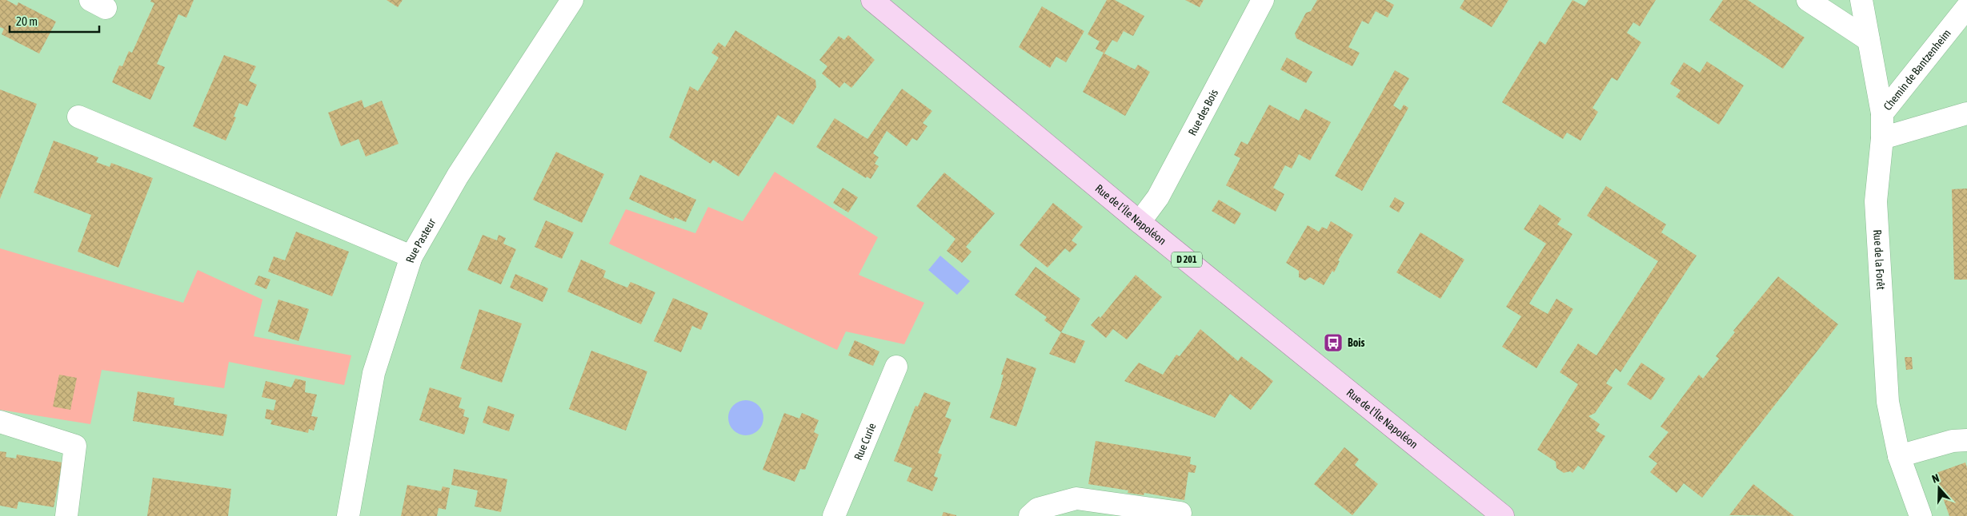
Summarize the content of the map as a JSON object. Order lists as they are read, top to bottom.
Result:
{
  "streets": {
    "main road": ["Rue de l'Île Napoléon", "D 201"],
    "street": [
      "Chemin de Bantzenheim",
      "Rue des Bois",
      "Rue Pasteur",
      "Rue de la Forêt",
      "Rue Curie"
    ]
  },
  "crossings": [
    ["Chemin de Bantzenheim", "Rue de la Forêt"],
    ["Rue des Bois", "Rue de l'Île Napoléon"]
  ],
  "places": {
    "bus stop": ["Bois"]
  },
  "scale_bar": "20 m",
  "north": "top"
}
